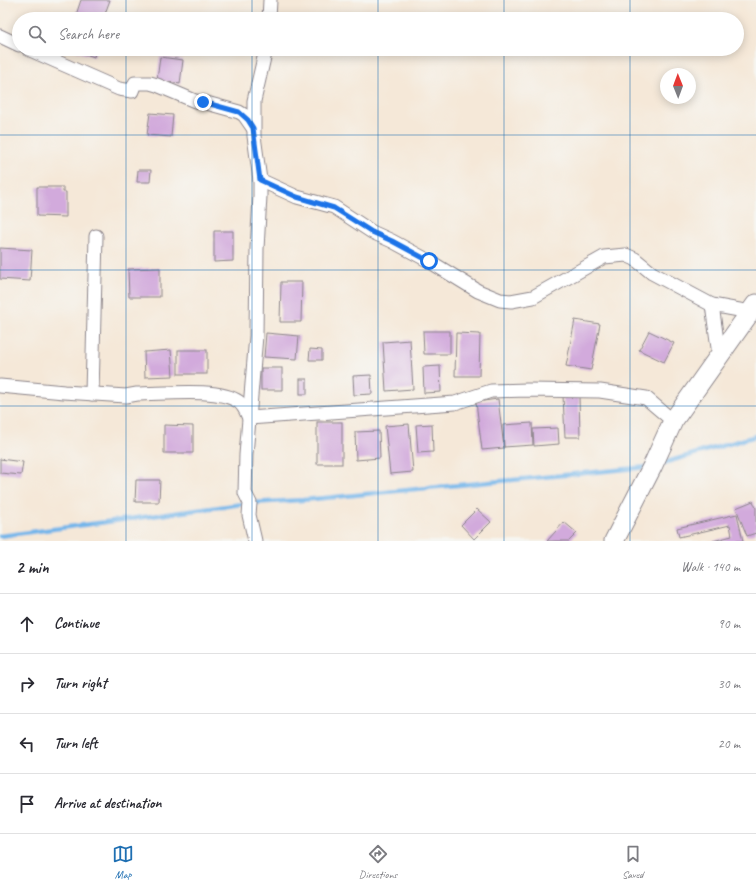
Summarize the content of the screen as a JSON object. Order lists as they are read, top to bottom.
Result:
{
  "north": "top",
  "page": {
    "search": "Search here",
    "heading": ["2 min", "Walk · 140 m"],
    "list": [
      ["Continue", "90 m"],
      ["Turn right", "30 m"],
      ["Turn left", "20 m"],
      "Arrive at destination"
    ],
    "nav": ["Map", "Directions", "Saved"]
  }
}
